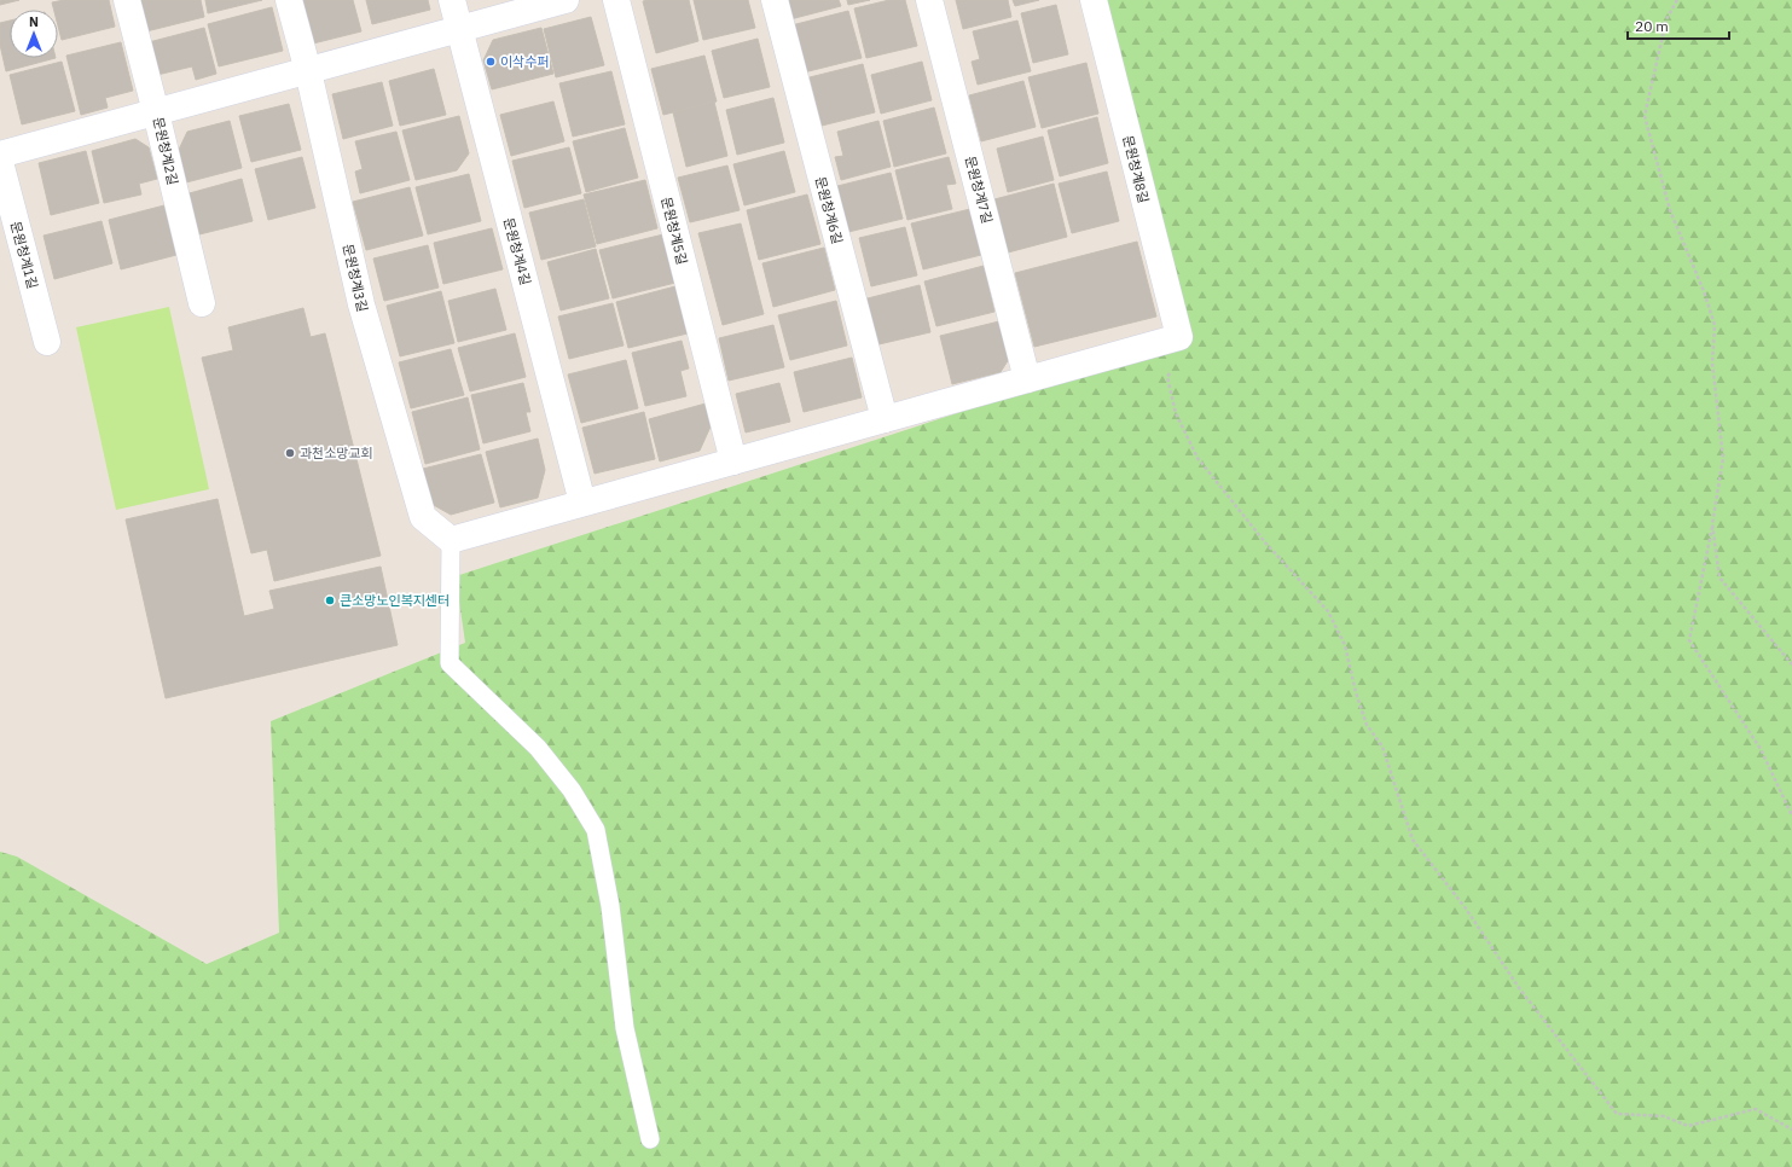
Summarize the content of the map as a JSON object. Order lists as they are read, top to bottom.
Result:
{
  "streets": {
    "street": [
      "문원청계2길",
      "문원청계8길",
      "문원청계7길",
      "문원청계6길",
      "문원청계5길",
      "문원청계4길",
      "문원청계1길",
      "문원청계3길"
    ]
  },
  "places": ["이삭수퍼", "과천소망교회", "큰소망노인복지센터"],
  "scale_bar": "20 m",
  "north": "top"
}
